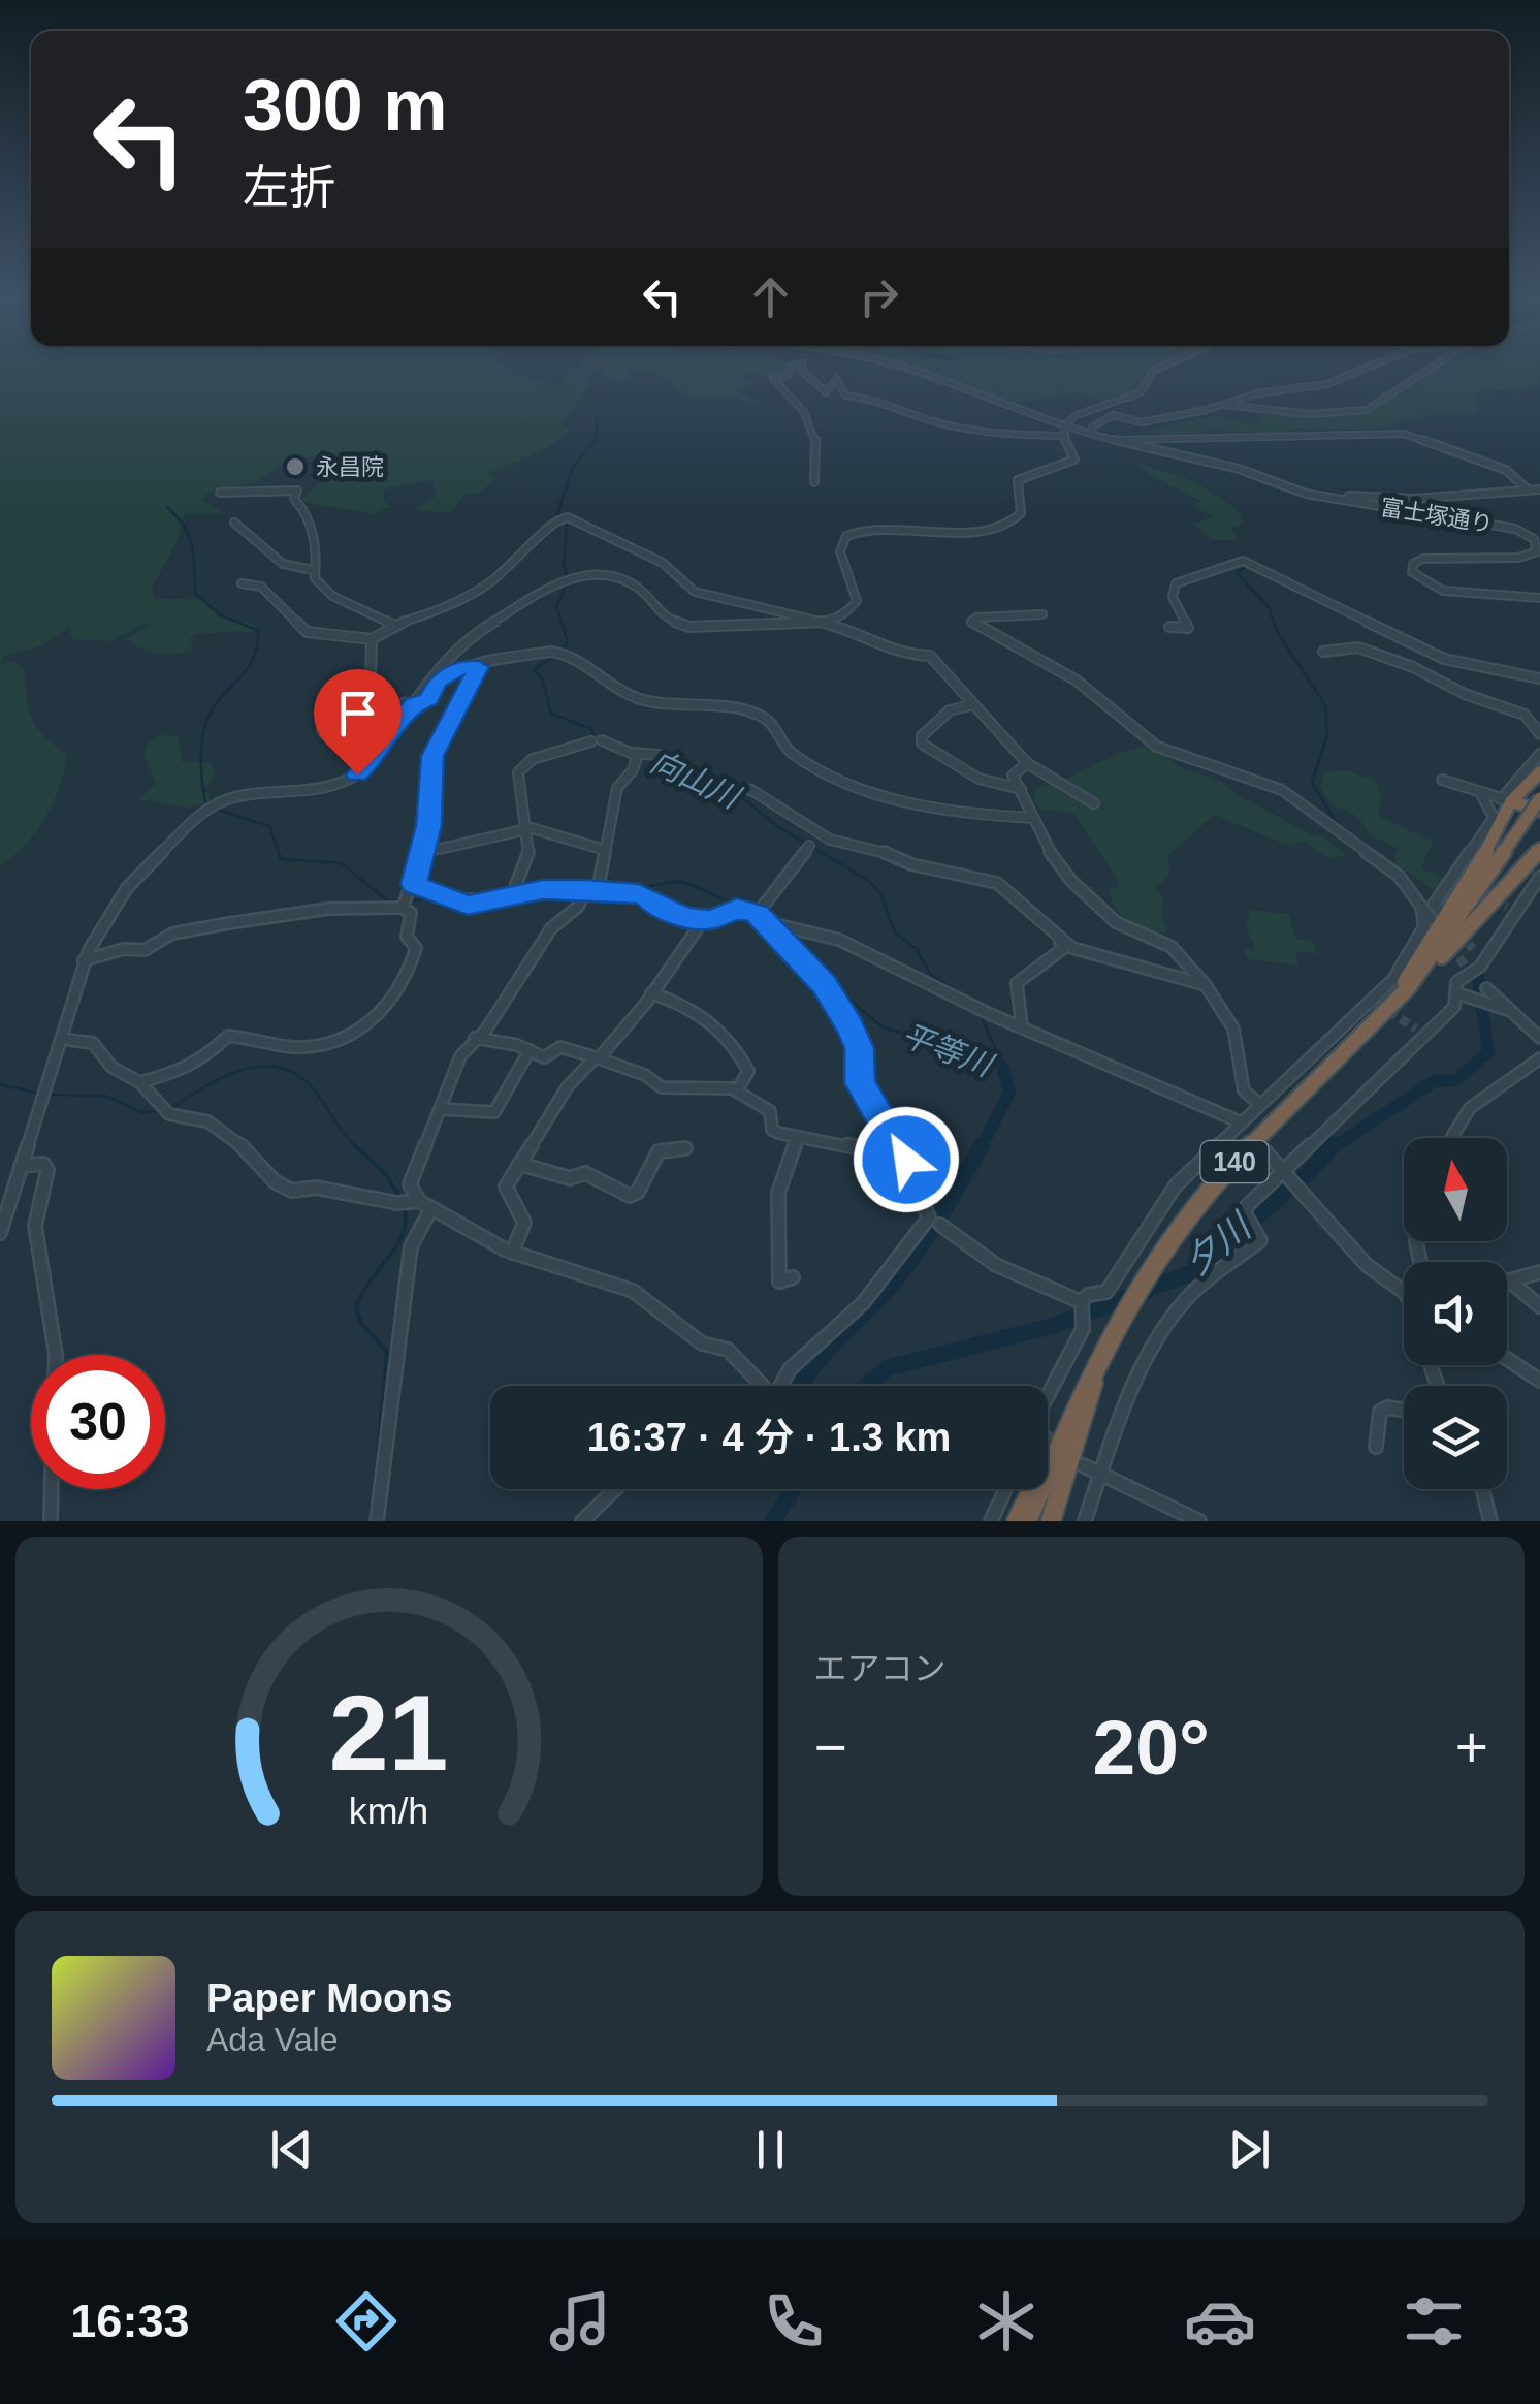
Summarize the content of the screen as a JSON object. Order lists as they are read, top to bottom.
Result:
{
  "streets": {
    "highway": ["140"],
    "street": ["富士塚通り"]
  },
  "water": ["向山川", "平等川", "夕川"],
  "places": ["永昌院"],
  "north": "top",
  "page": {
    "turn": ["300 m", "左折"],
    "limit": "30",
    "trip": "16:37 · 4 分 · 1.3 km",
    "tile": "エアコン",
    "heat": ["−", "20°", "+"],
    "song": ["Paper Moons", "Ada Vale"],
    "tabs": "16:33",
    "gauge": ["21", "km/h"]
  }
}
